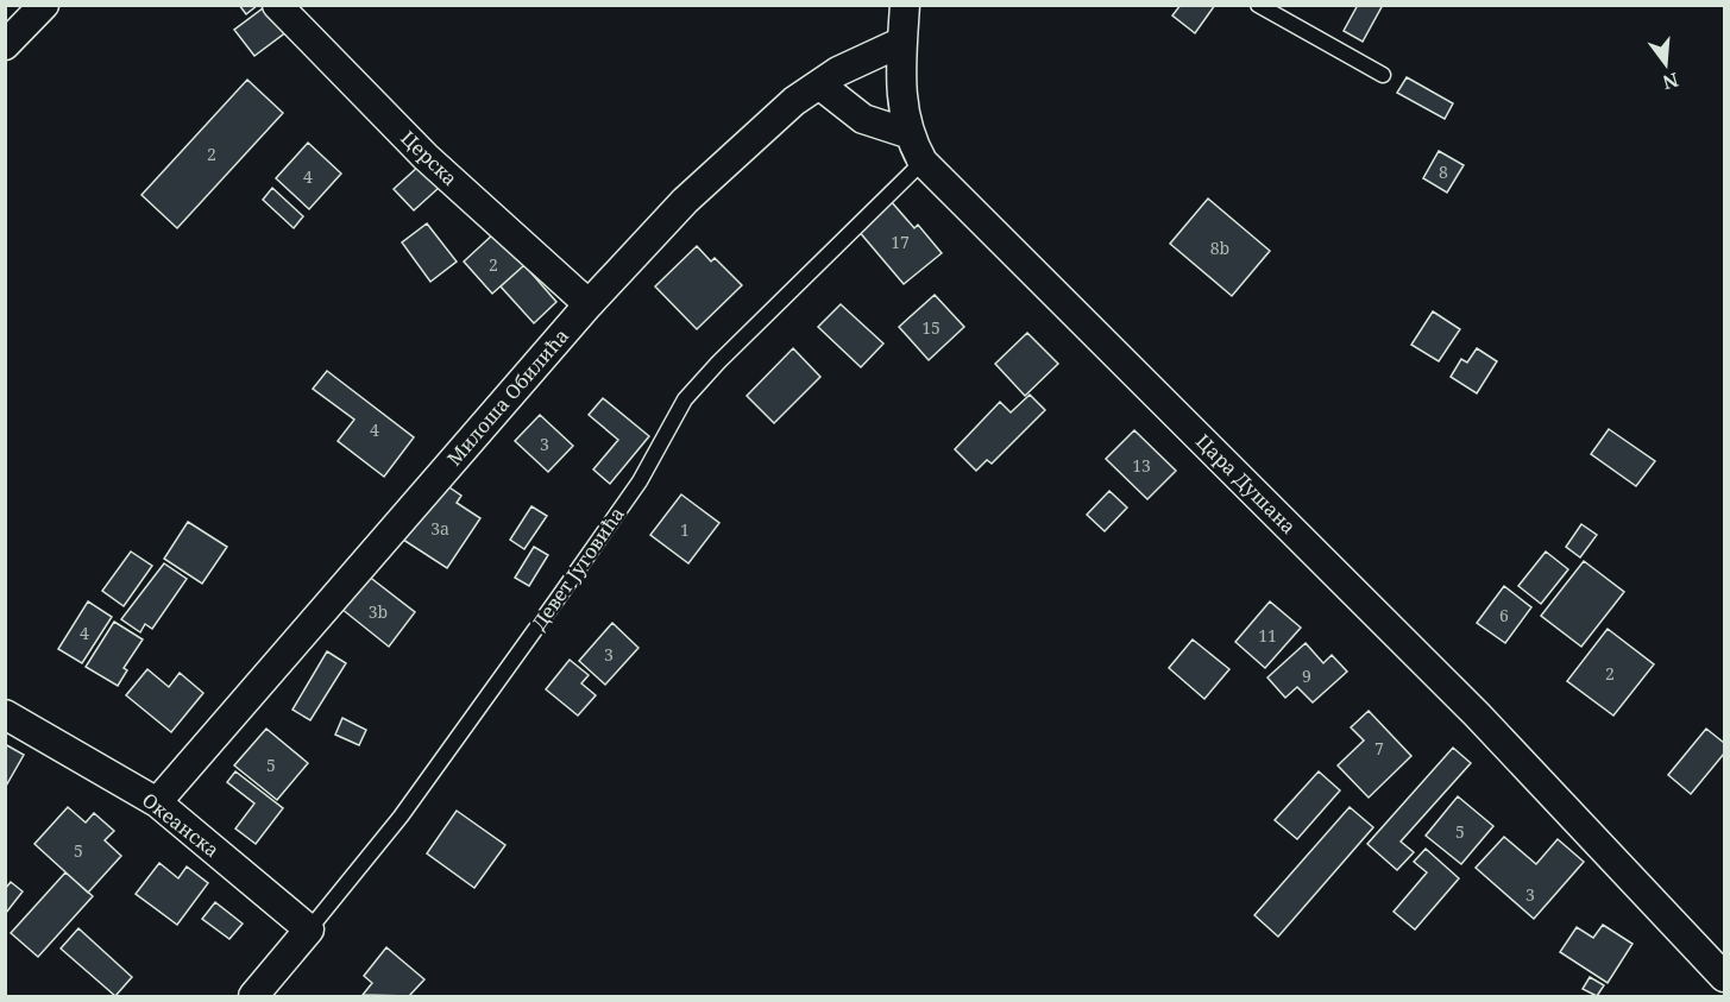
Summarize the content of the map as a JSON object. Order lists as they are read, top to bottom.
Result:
{
  "streets": {
    "street": [
      "Церска",
      "Милоша Обилића",
      "Цара Душана",
      "Девет Југовића",
      "Океанска"
    ]
  },
  "crossings": [
    ["Церска", "Милоша Обилића"],
    ["Милоша Обилића", "Цара Душана"],
    ["Милоша Обилића", "Океанска"],
    ["Цара Душана", "Девет Југовића"],
    ["Девет Југовића", "Океанска"]
  ],
  "house_numbers": [
    "2",
    "8",
    "4",
    "17",
    "8b",
    "2",
    "15",
    "4",
    "3",
    "13",
    "3a",
    "1",
    "3b",
    "6",
    "4",
    "11",
    "3",
    "2",
    "9",
    "7",
    "5",
    "5",
    "5",
    "3"
  ],
  "north": "bottom"
}
